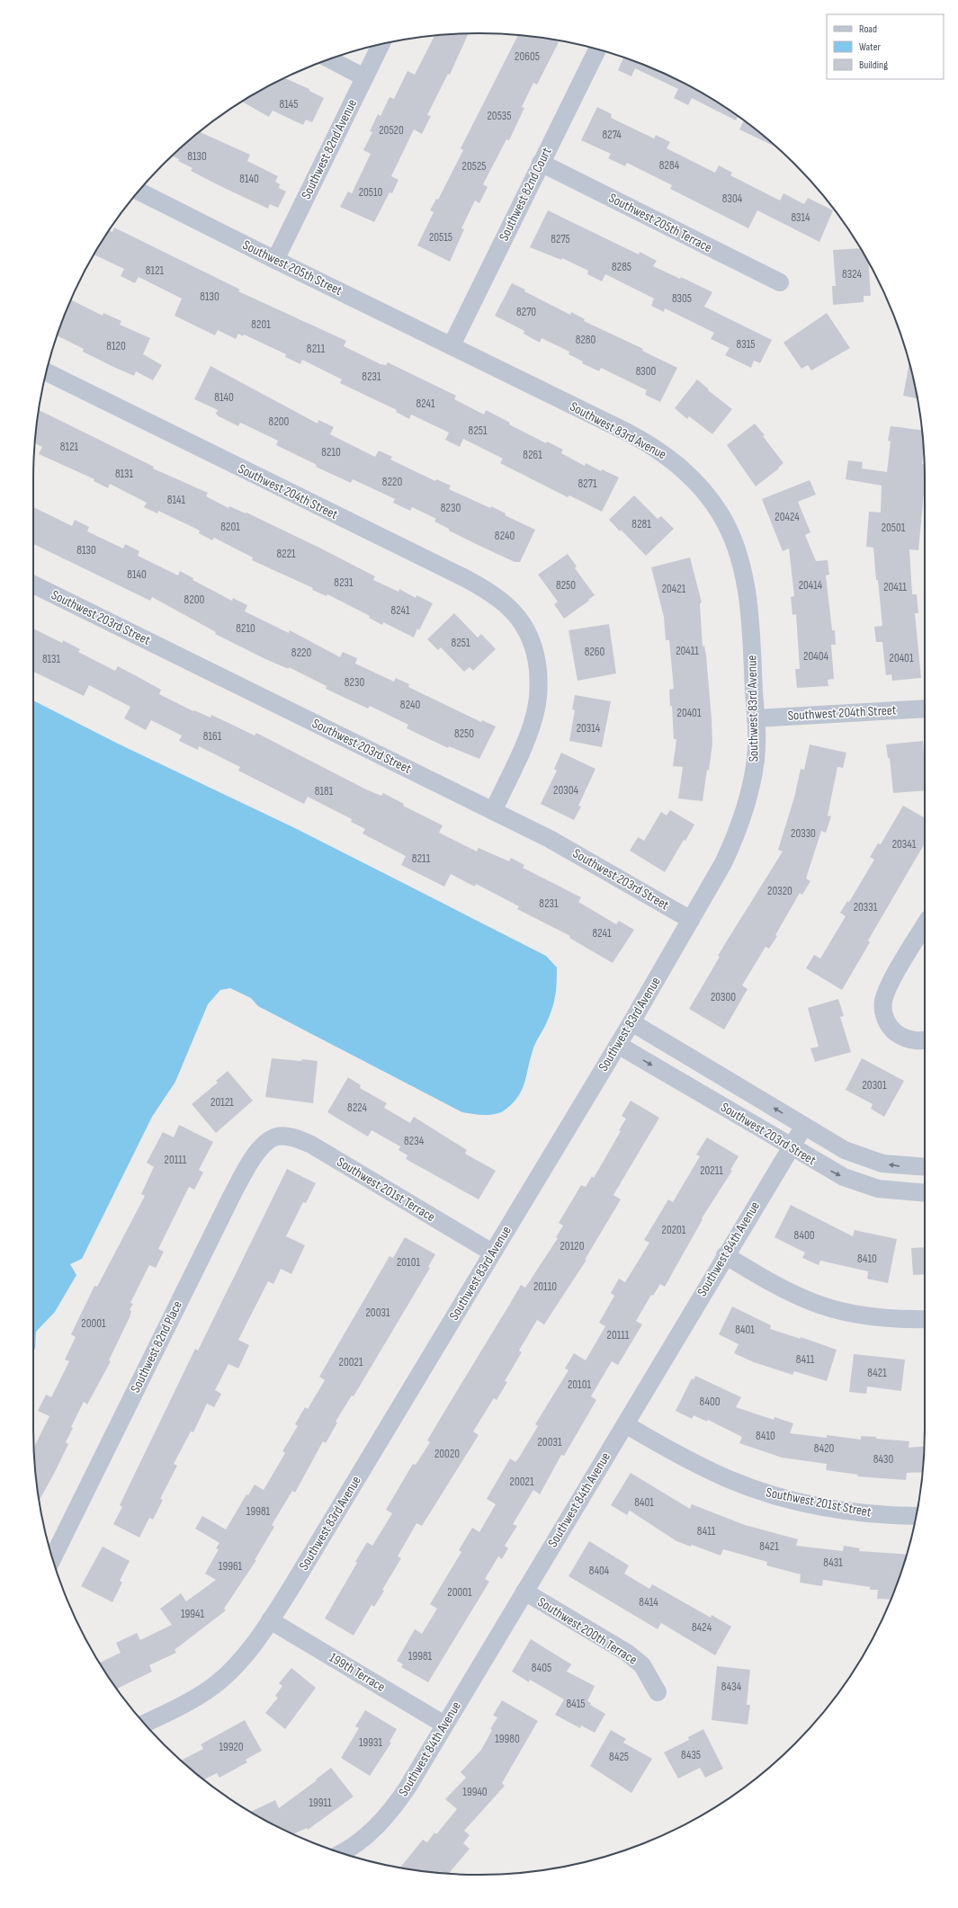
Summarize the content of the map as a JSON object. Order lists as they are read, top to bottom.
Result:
{
  "streets": {
    "street": [
      "Southwest 82nd Avenue",
      "Southwest 82nd Court",
      "Southwest 205th Terrace",
      "Southwest 205th Street",
      "Southwest 83rd Avenue",
      "Southwest 204th Street",
      "Southwest 203rd Street",
      "Southwest 201st Terrace",
      "Southwest 84th Avenue",
      "Southwest 82nd Place",
      "Southwest 201st Street",
      "Southwest 200th Terrace",
      "199th Terrace"
    ]
  },
  "crossings": [
    ["Southwest 82nd Avenue", "Southwest 205th Street"],
    ["Southwest 82nd Court", "Southwest 205th Terrace"],
    ["Southwest 82nd Court", "Southwest 205th Street"],
    ["Southwest 82nd Court", "Southwest 83rd Avenue"],
    ["Southwest 205th Street", "Southwest 83rd Avenue"],
    ["Southwest 83rd Avenue", "Southwest 204th Street"],
    ["Southwest 83rd Avenue", "Southwest 203rd Street"],
    ["Southwest 83rd Avenue", "Southwest 201st Terrace"],
    ["Southwest 83rd Avenue", "199th Terrace"],
    ["Southwest 204th Street", "Southwest 203rd Street"],
    ["Southwest 203rd Street", "Southwest 84th Avenue"],
    ["Southwest 201st Terrace", "Southwest 82nd Place"],
    ["Southwest 84th Avenue", "Southwest 201st Street"],
    ["Southwest 84th Avenue", "Southwest 200th Terrace"],
    ["Southwest 84th Avenue", "199th Terrace"]
  ],
  "house_numbers": [
    "20605",
    "8145",
    "20535",
    "20520",
    "8274",
    "8130",
    "8284",
    "20525",
    "8140",
    "20510",
    "8304",
    "8314",
    "20515",
    "8275",
    "8285",
    "8121",
    "8324",
    "8130",
    "8305",
    "8270",
    "8201",
    "8280",
    "8315",
    "8120",
    "8211",
    "8300",
    "8231",
    "8140",
    "8241",
    "8200",
    "8251",
    "8121",
    "8210",
    "8261",
    "8131",
    "8220",
    "8271",
    "8141",
    "8230",
    "20424",
    "8281",
    "8201",
    "20501",
    "8240",
    "8130",
    "8221",
    "8140",
    "8231",
    "8250",
    "20414",
    "20411",
    "20421",
    "8200",
    "8241",
    "8210",
    "8251",
    "20411",
    "8260",
    "8220",
    "20404",
    "20401",
    "8131",
    "8230",
    "8240",
    "20401",
    "20314",
    "8250",
    "8161",
    "20304",
    "8181",
    "20330",
    "20341",
    "8211",
    "20320",
    "8231",
    "20331",
    "8241",
    "20300",
    "20301",
    "20121",
    "8224",
    "8234",
    "20111",
    "20211",
    "20201",
    "8400",
    "20120",
    "8410",
    "20101",
    "20110",
    "20031",
    "20001",
    "8401",
    "20111",
    "8411",
    "20021",
    "8421",
    "20101",
    "8400",
    "8410",
    "20031",
    "8420",
    "20020",
    "8430",
    "20021",
    "8401",
    "19981",
    "8411",
    "8421",
    "8431",
    "19961",
    "8404",
    "20001",
    "8414",
    "19941",
    "8424",
    "19981",
    "8405",
    "8434",
    "8415",
    "19980",
    "19931",
    "19920",
    "8435",
    "8425",
    "19940",
    "19911"
  ],
  "legend": ["Road", "Water", "Building"]
}
